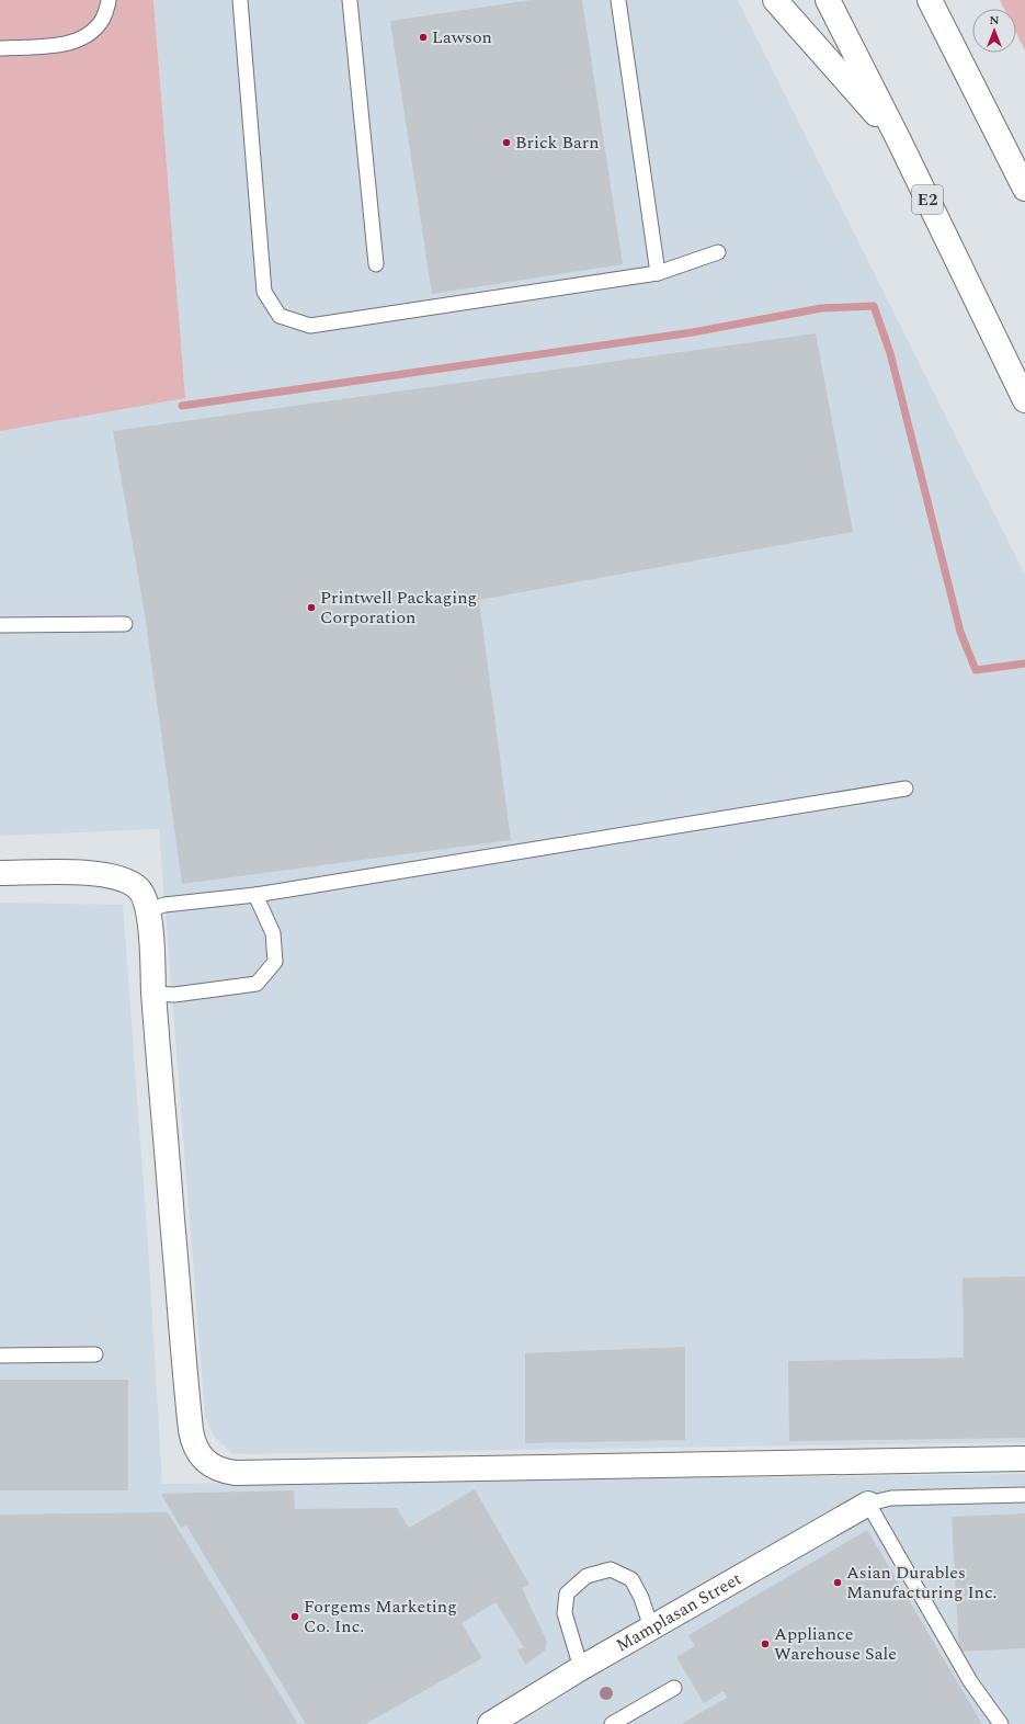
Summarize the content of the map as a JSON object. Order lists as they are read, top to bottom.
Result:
{
  "streets": {
    "main road": ["E2", "Mamplasan Street"]
  },
  "places": [
    "Lawson",
    "Brick Barn",
    "Printwell Packaging Corporation",
    "Asian Durables Manufacturing Inc.",
    "Forgems Marketing Co. Inc.",
    "Appliance Warehouse Sale"
  ],
  "north": "top"
}
